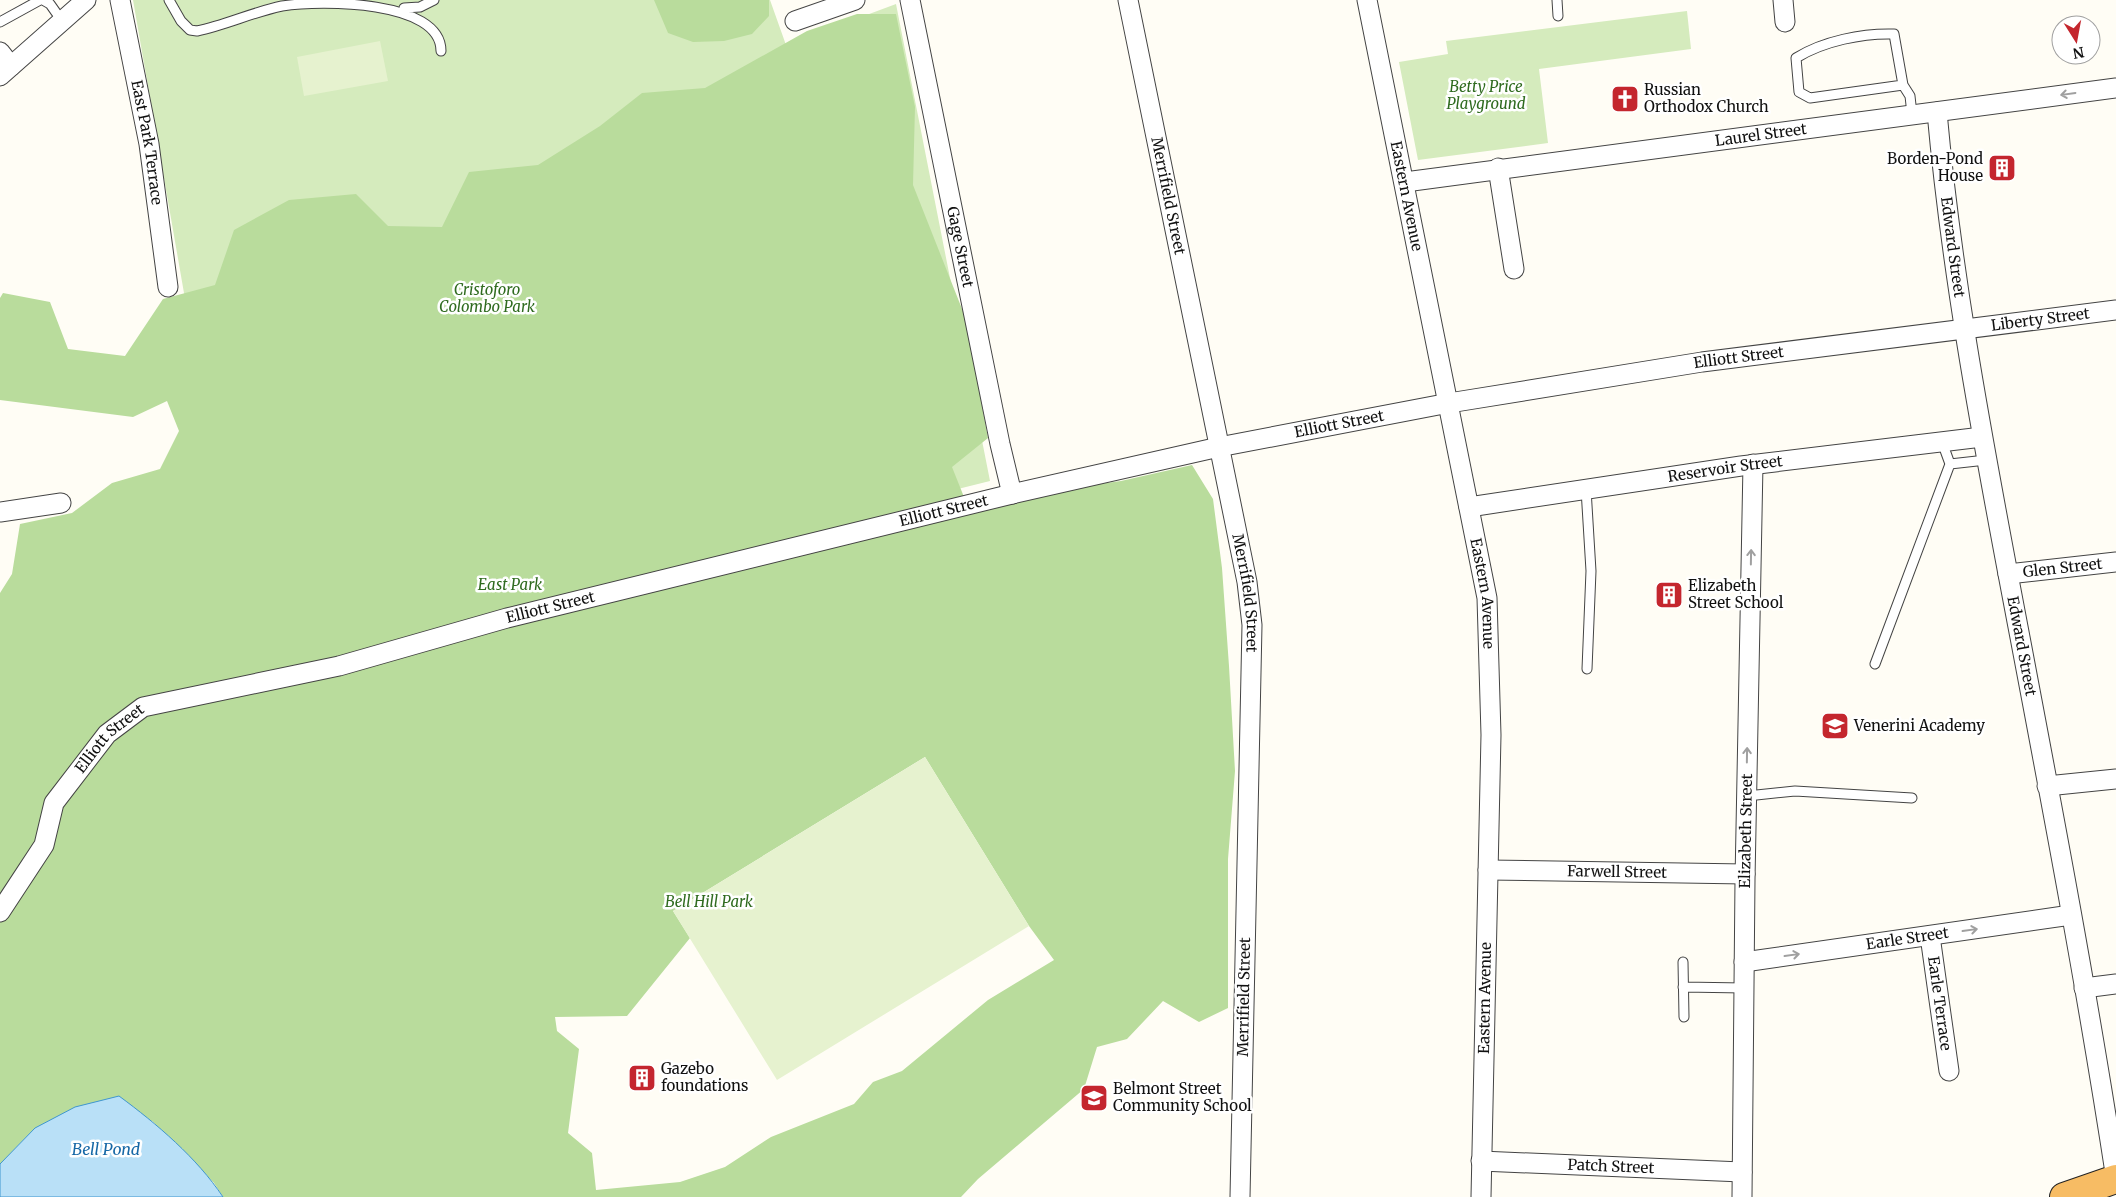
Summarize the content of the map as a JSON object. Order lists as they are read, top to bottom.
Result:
{
  "streets": {
    "street": [
      "Laurel Street",
      "East Park Terrace",
      "Eastern Avenue",
      "Merrifield Street",
      "Gage Street",
      "Edward Street",
      "Liberty Street",
      "Elliott Street",
      "Reservoir Street",
      "Glen Street",
      "Elizabeth Street",
      "Farwell Street",
      "Earle Street",
      "Earle Terrace",
      "Patch Street"
    ]
  },
  "crossings": [
    ["Laurel Street", "Eastern Avenue"],
    ["Laurel Street", "Edward Street"],
    ["Eastern Avenue", "Elliott Street"],
    ["Eastern Avenue", "Reservoir Street"],
    ["Eastern Avenue", "Farwell Street"],
    ["Eastern Avenue", "Patch Street"],
    ["Merrifield Street", "Elliott Street"],
    ["Gage Street", "Elliott Street"],
    ["Edward Street", "Liberty Street"],
    ["Edward Street", "Elliott Street"],
    ["Edward Street", "Reservoir Street"],
    ["Edward Street", "Glen Street"],
    ["Edward Street", "Earle Street"],
    ["Liberty Street", "Elliott Street"],
    ["Reservoir Street", "Elizabeth Street"],
    ["Elizabeth Street", "Farwell Street"],
    ["Elizabeth Street", "Earle Street"],
    ["Elizabeth Street", "Patch Street"],
    ["Earle Street", "Earle Terrace"]
  ],
  "one_way": ["Elizabeth Street", "Earle Street"],
  "water": ["Bell Pond"],
  "parks": [
    "Betty Price Playground",
    "Cristoforo Colombo Park",
    "East Park",
    "Bell Hill Park"
  ],
  "places": {
    "church": ["Russian Orthodox Church"],
    "building": ["Borden-Pond House", "Elizabeth Street School", "Gazebo foundations"],
    "school or university": ["Venerini Academy", "Belmont Street Community School"]
  },
  "north": "bottom"
}
